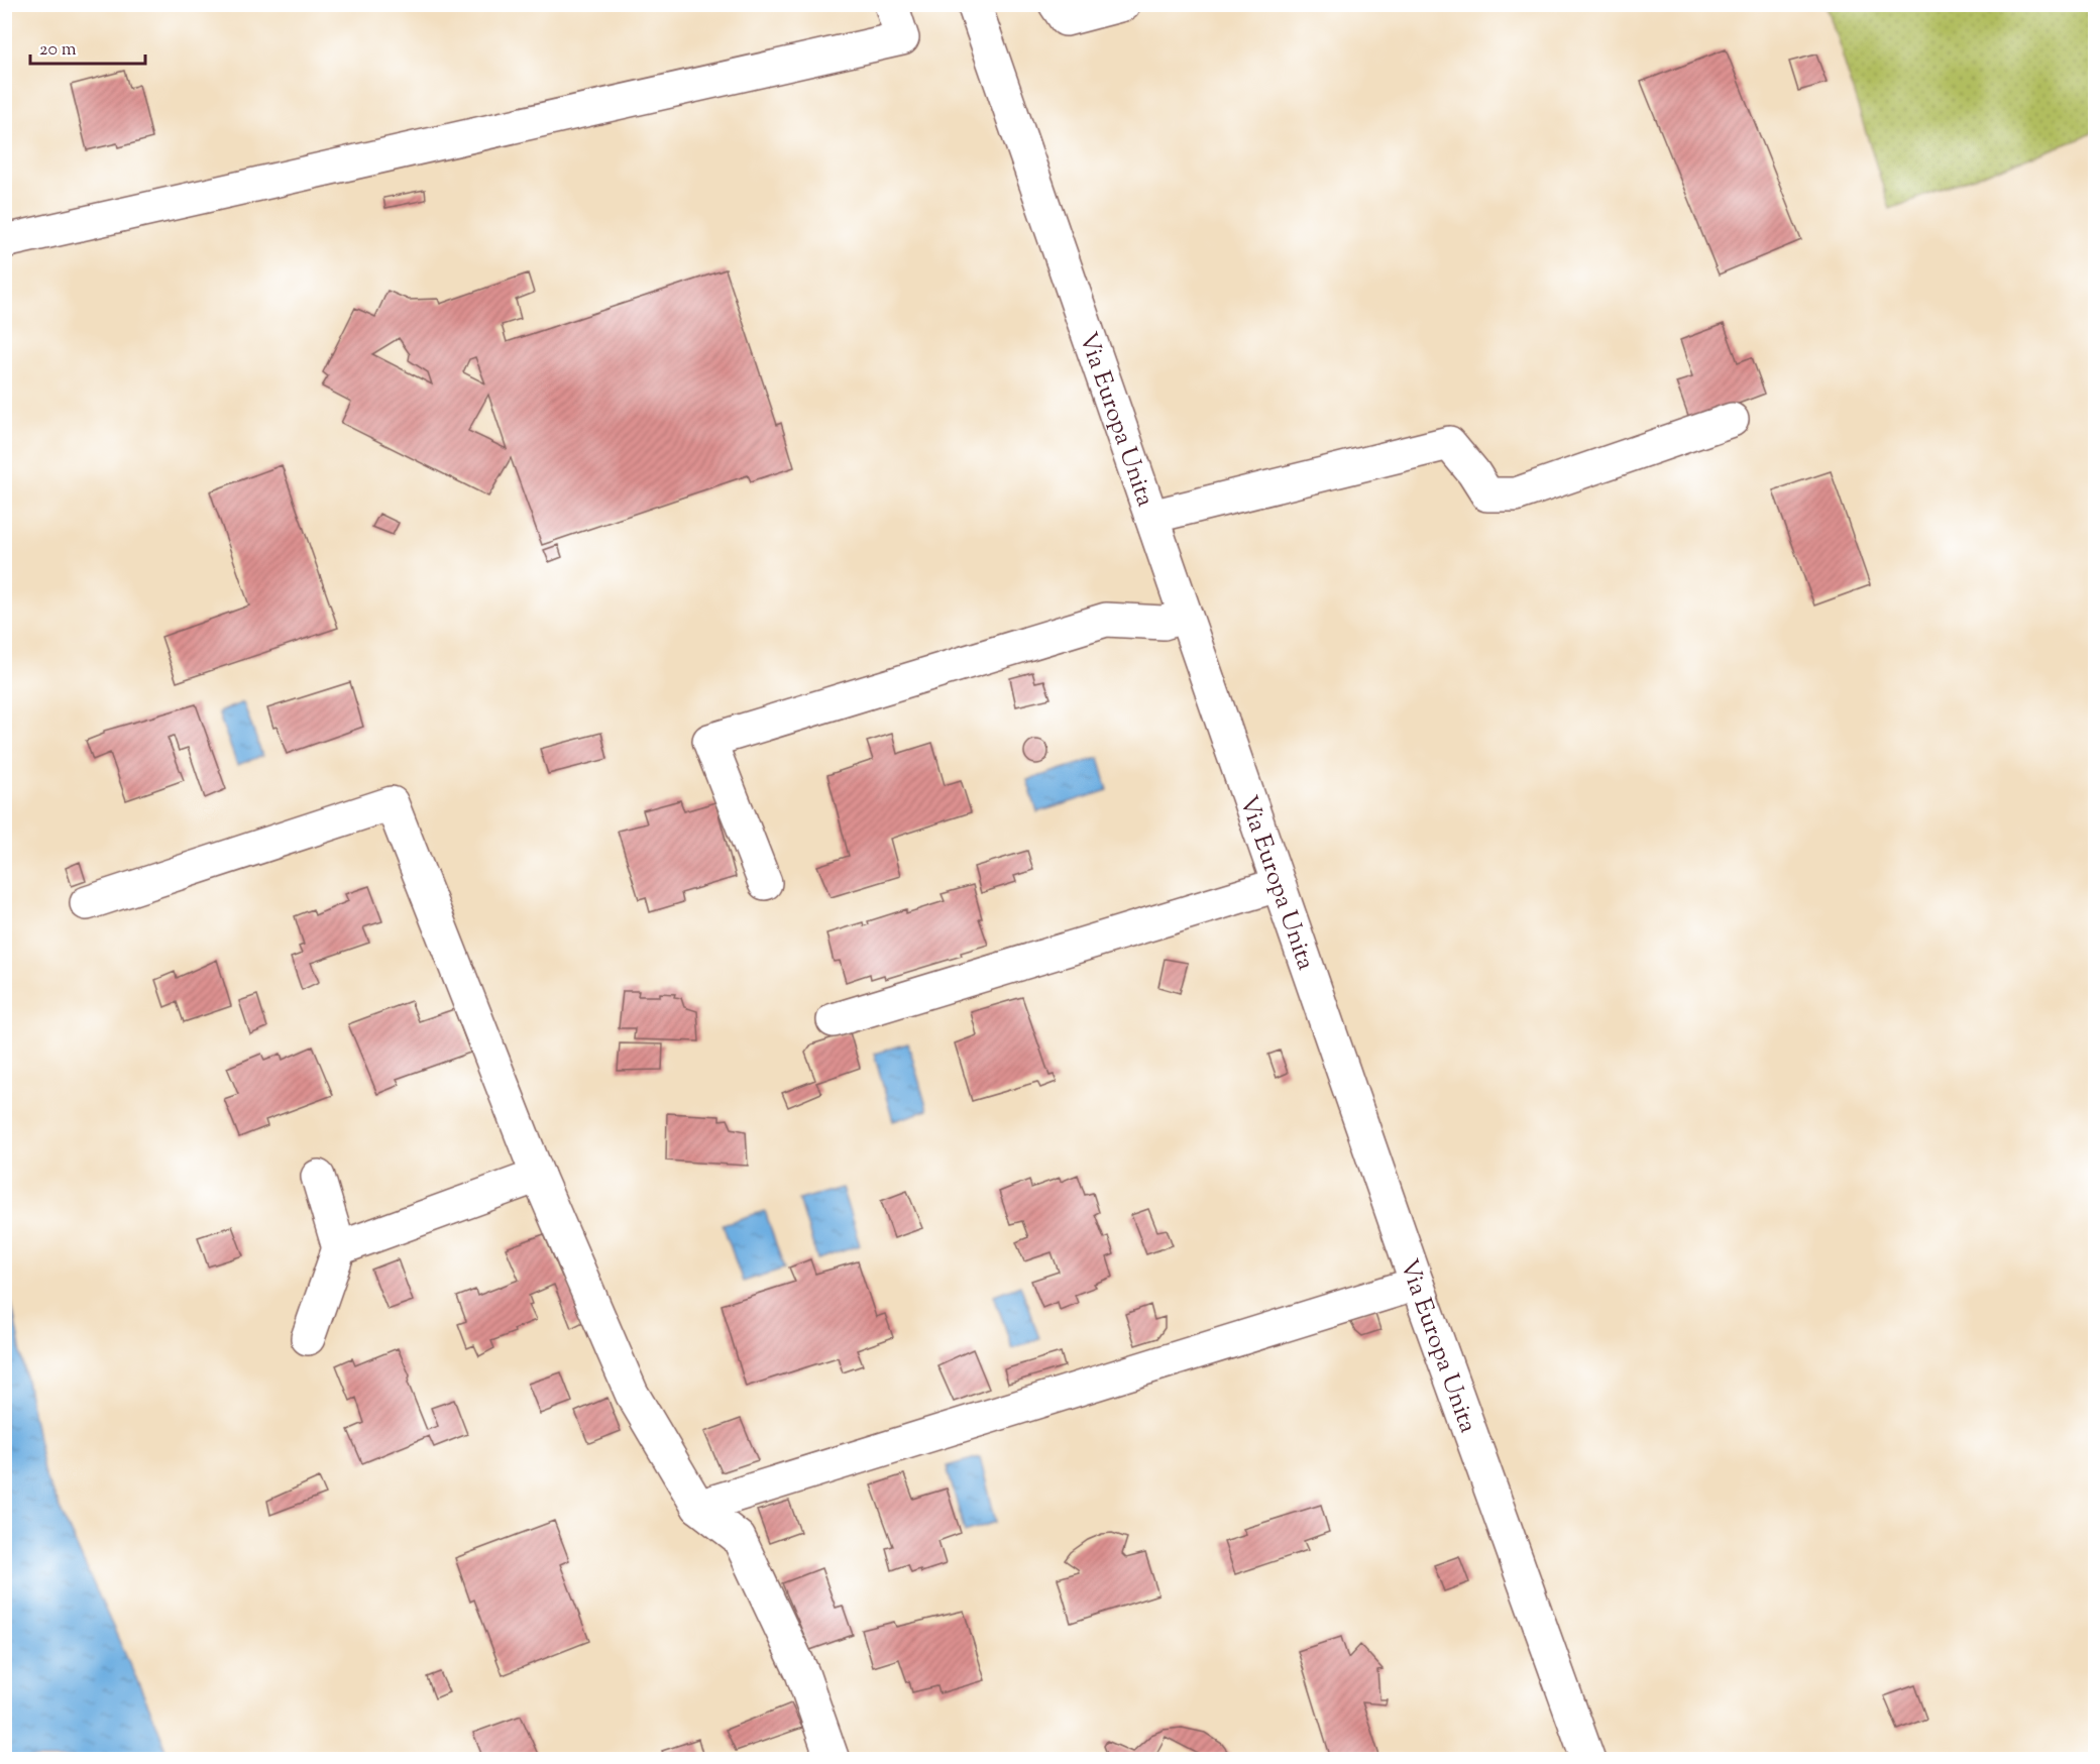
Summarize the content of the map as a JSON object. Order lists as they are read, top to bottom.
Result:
{
  "streets": {
    "street": ["Via Europa Unita"]
  },
  "scale_bar": "20 m"
}
